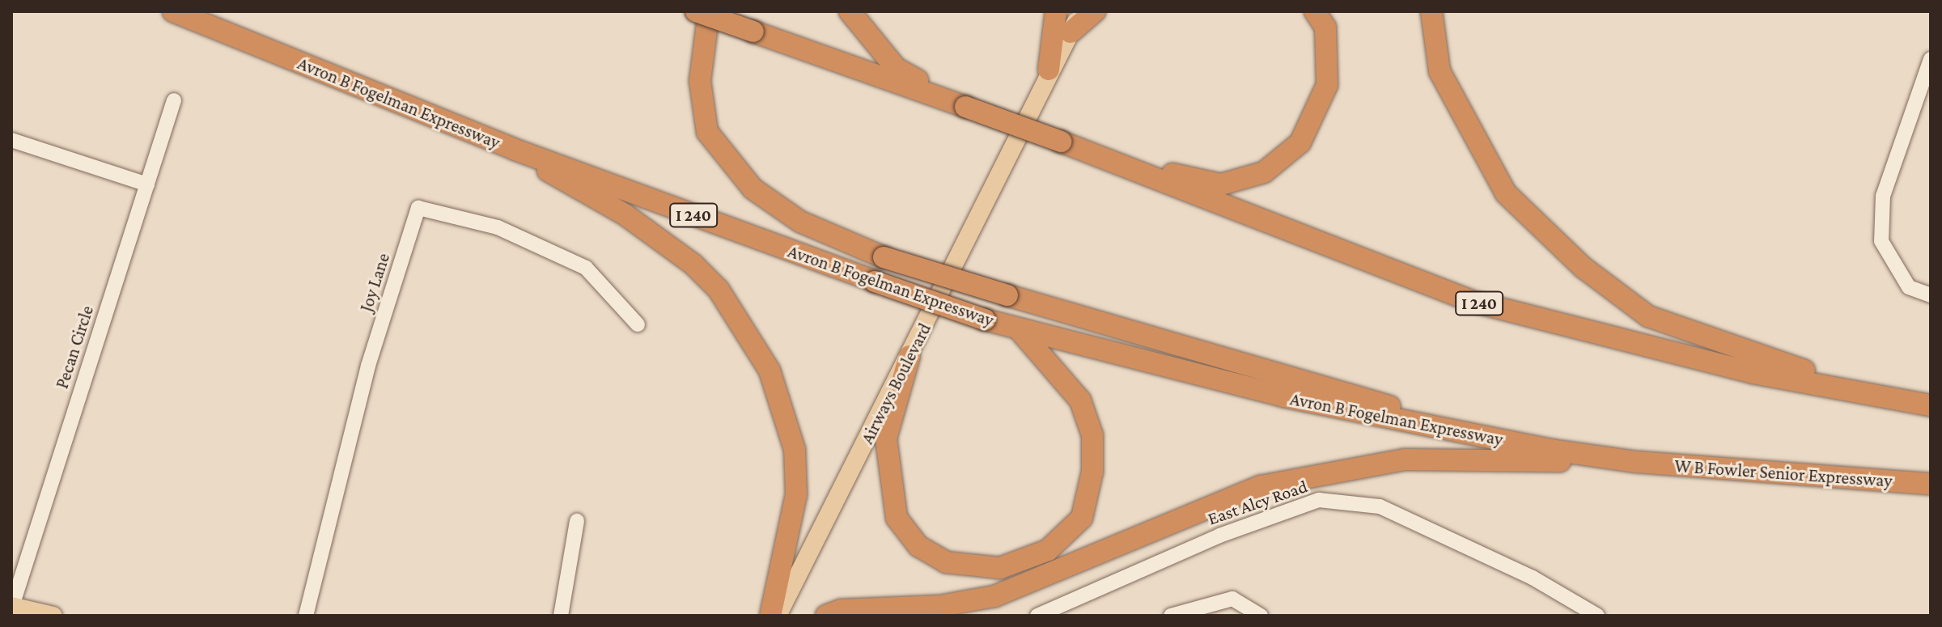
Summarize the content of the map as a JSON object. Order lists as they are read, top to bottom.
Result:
{
  "streets": {
    "highway": ["Avron B Fogelman Expressway", "I 240", "W B Fowler Senior Expressway"],
    "main road": ["Airways Boulevard"],
    "street": ["Joy Lane", "Pecan Circle", "East Alcy Road"]
  },
  "crossings": [
    ["Avron B Fogelman Expressway", "W B Fowler Senior Expressway"]
  ]
}
